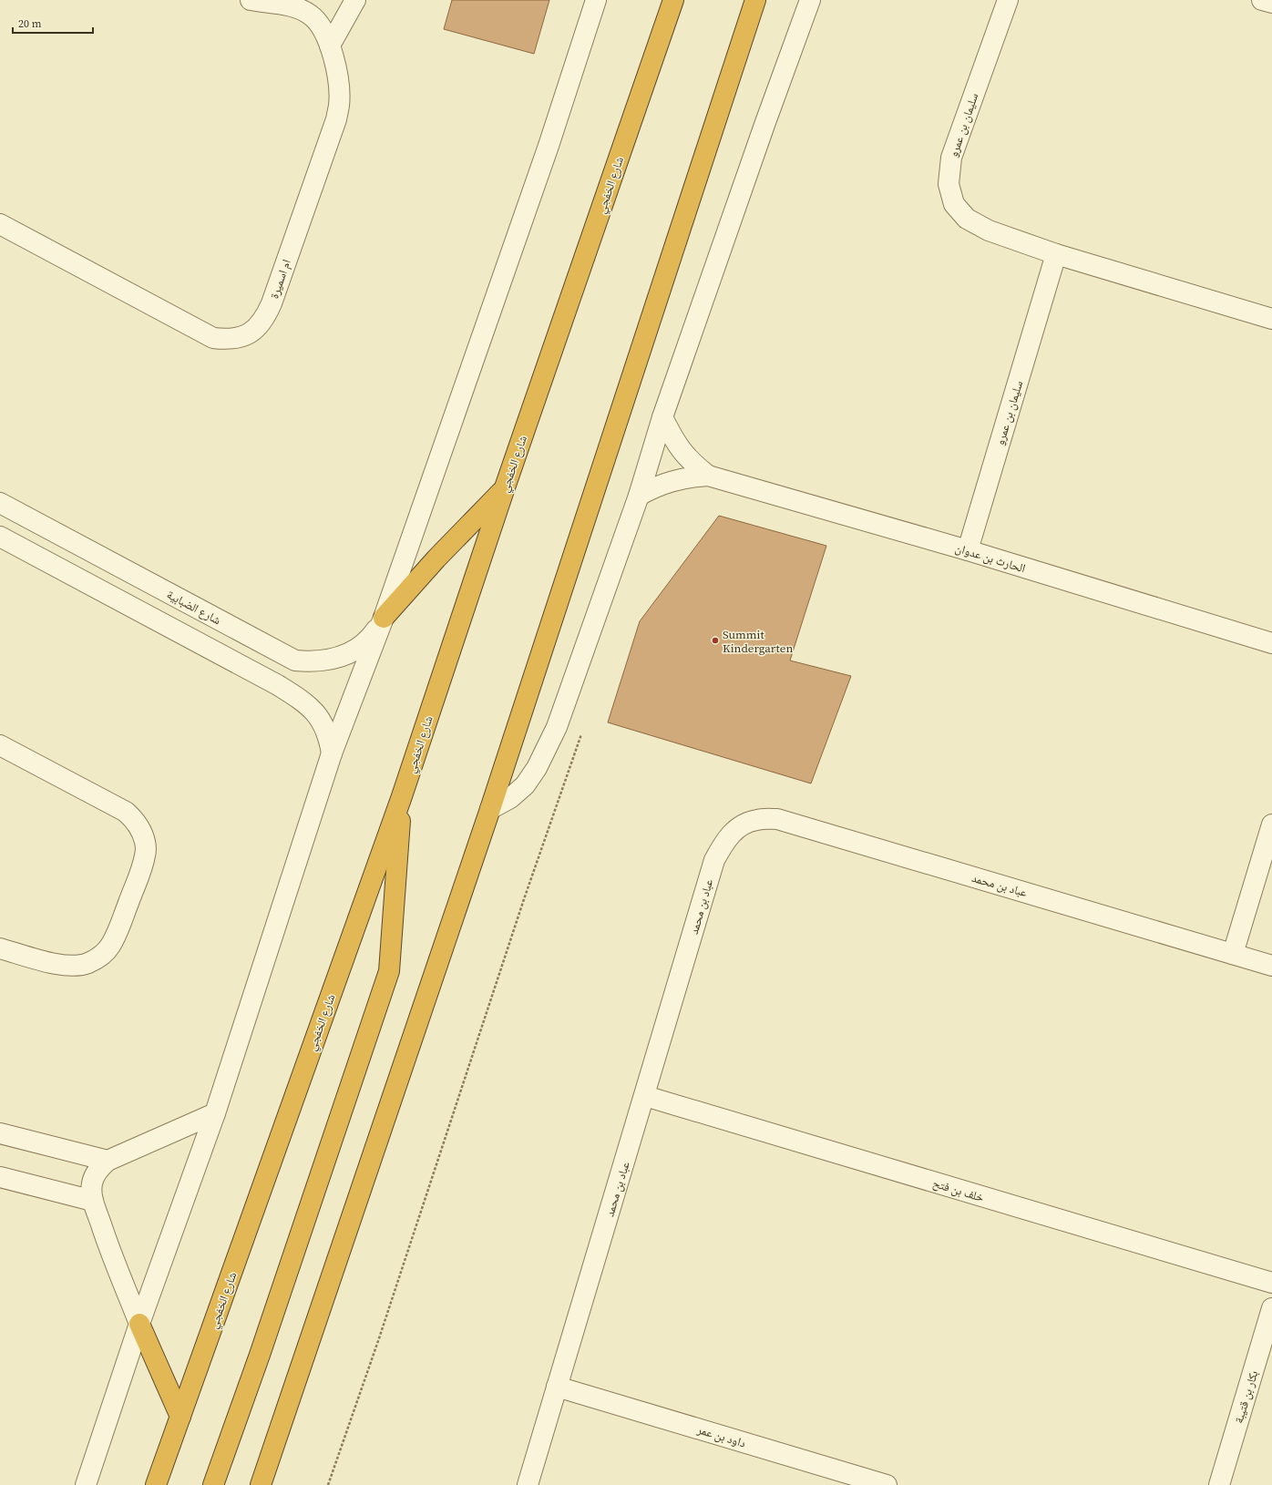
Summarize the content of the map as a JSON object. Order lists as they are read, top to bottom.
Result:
{
  "streets": {
    "highway": ["شارع الخفجي"],
    "street": [
      "سليمان بن عمرو",
      "ام اسميرة",
      "الحارث بن عدوان",
      "شارع الضبابية",
      "عباد بن محمد",
      "خلف بن فتح",
      "بكار بن قتيبة",
      "داود بن عمر"
    ]
  },
  "crossings": [
    ["سليمان بن عمرو", "الحارث بن عدوان"],
    ["عباد بن محمد", "خلف بن فتح"],
    ["عباد بن محمد", "داود بن عمر"]
  ],
  "places": ["Summit Kindergarten"],
  "scale_bar": "20 m"
}
